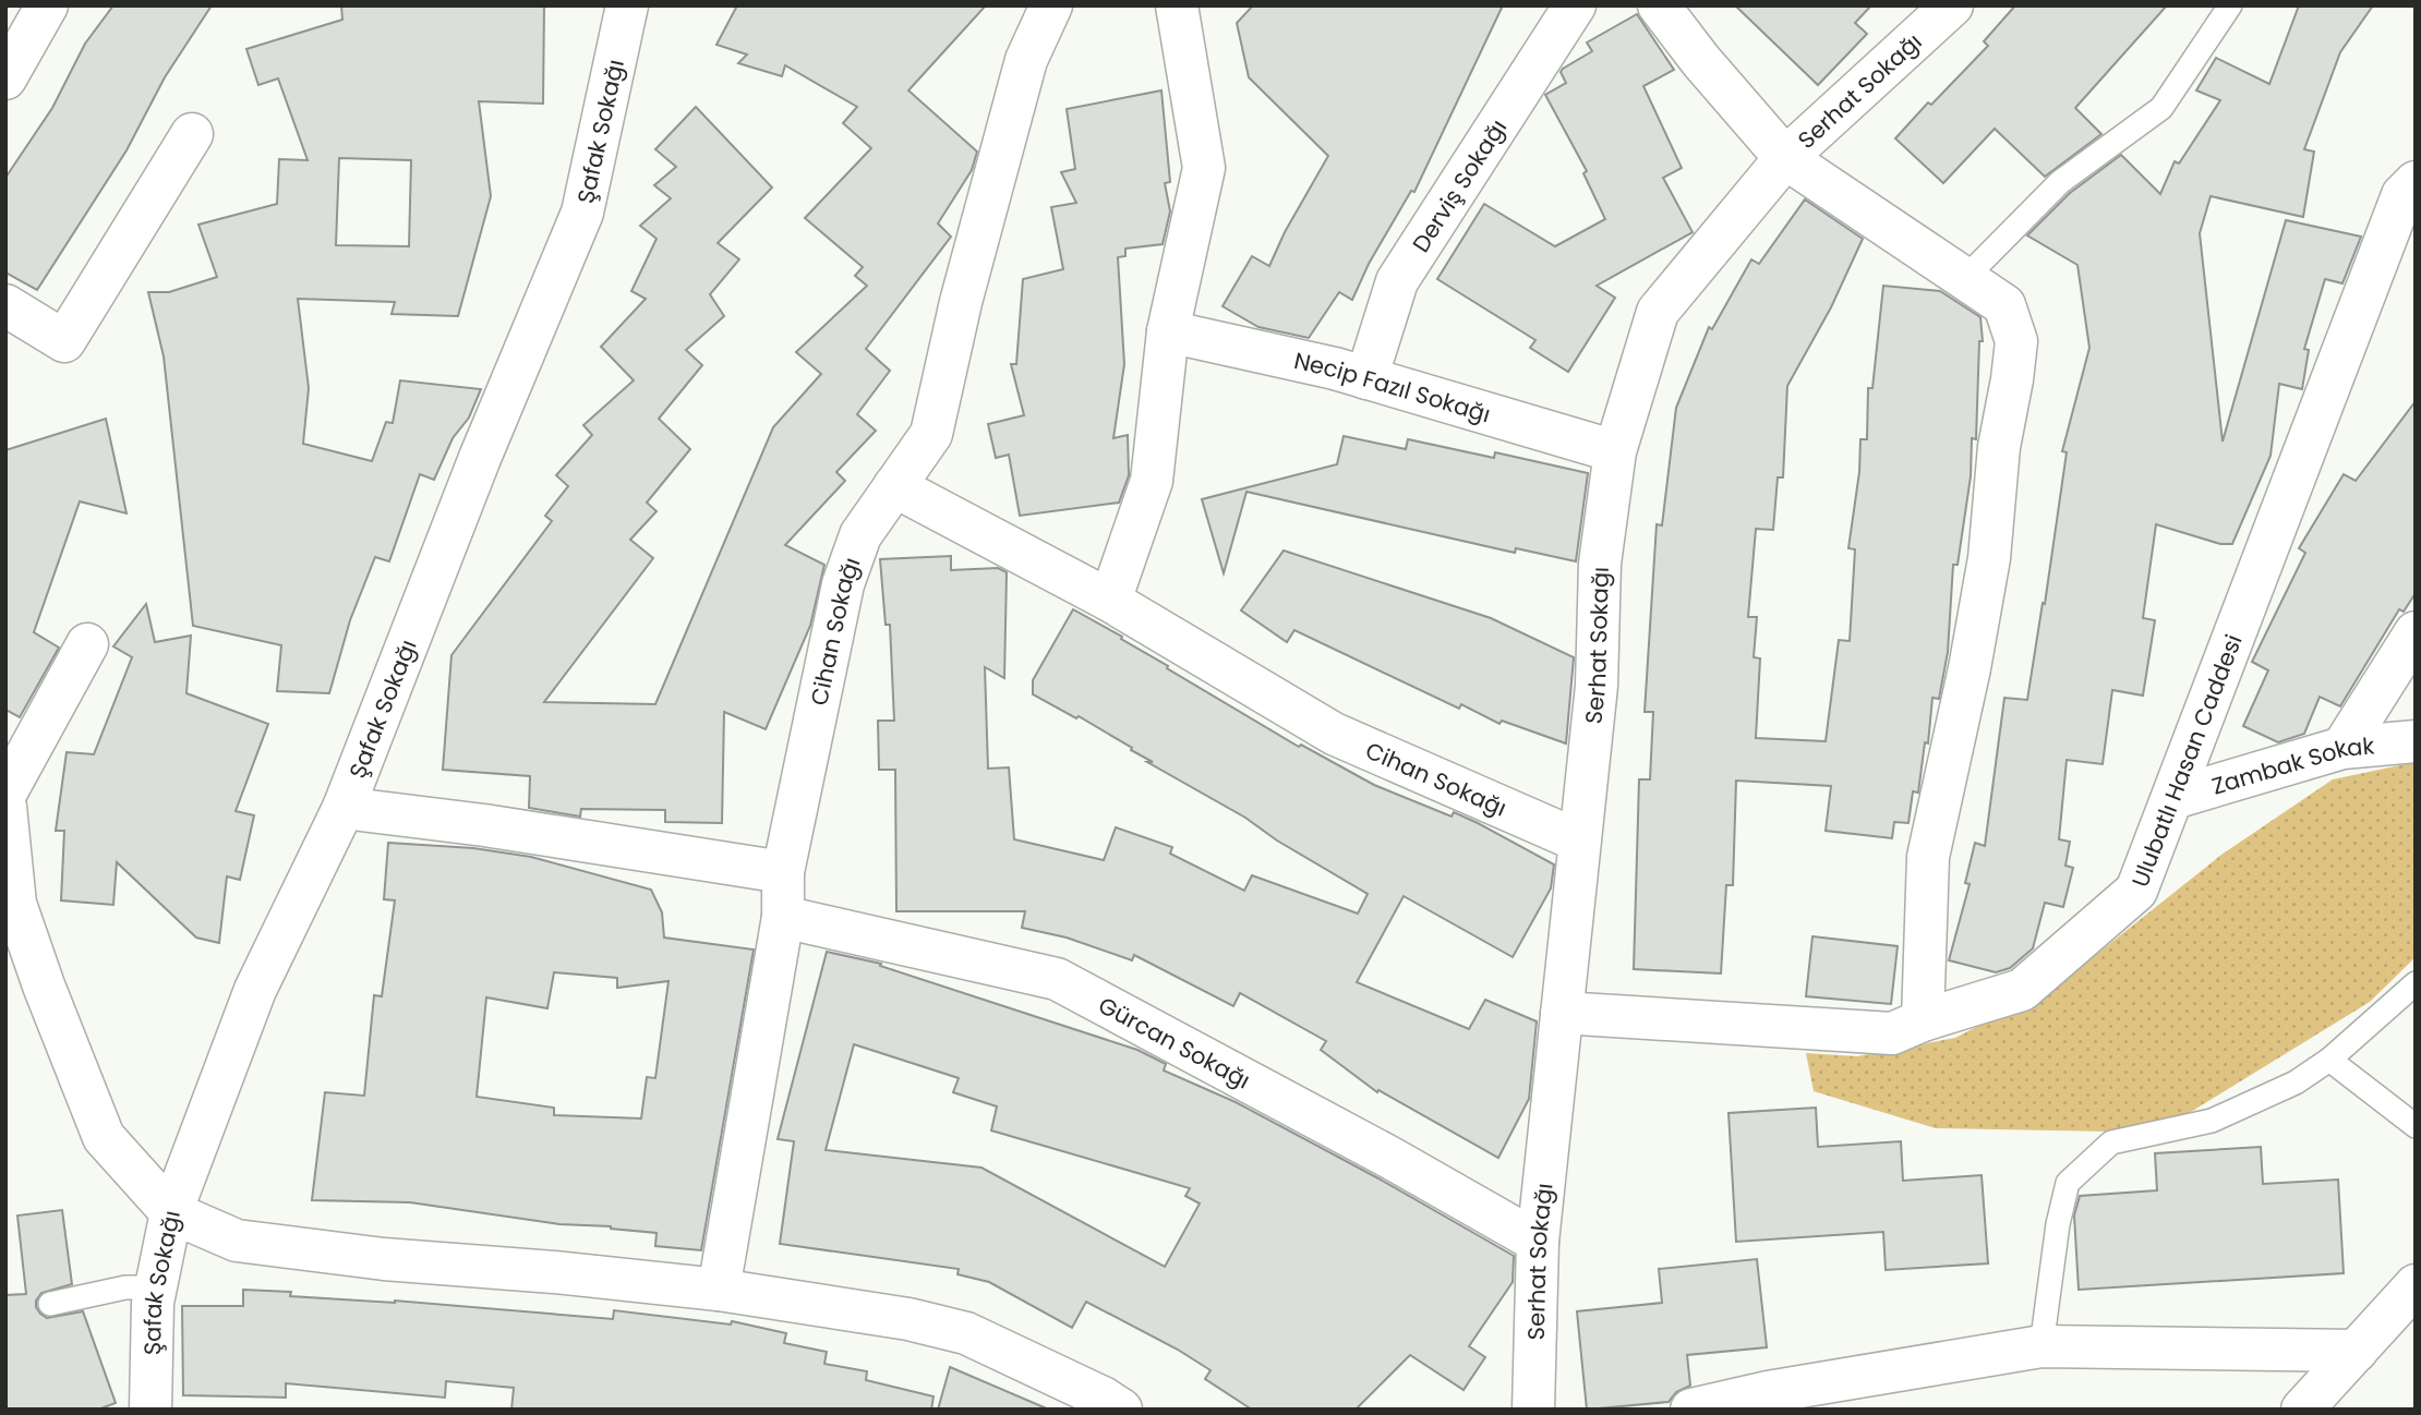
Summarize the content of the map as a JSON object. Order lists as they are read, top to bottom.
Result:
{
  "streets": {
    "street": [
      "Serhat Sokağı",
      "Şafak Sokağı",
      "Derviş Sokağı",
      "Necip Fazıl Sokağı",
      "Cihan Sokağı",
      "Ulubatlı Hasan Caddesi",
      "Zambak Sokak",
      "Gürcan Sokağı"
    ]
  },
  "crossings": [
    ["Serhat Sokağı", "Necip Fazıl Sokağı"],
    ["Serhat Sokağı", "Cihan Sokağı"],
    ["Serhat Sokağı", "Ulubatlı Hasan Caddesi"],
    ["Serhat Sokağı", "Gürcan Sokağı"],
    ["Derviş Sokağı", "Necip Fazıl Sokağı"],
    ["Cihan Sokağı", "Gürcan Sokağı"],
    ["Ulubatlı Hasan Caddesi", "Zambak Sokak"]
  ]
}
